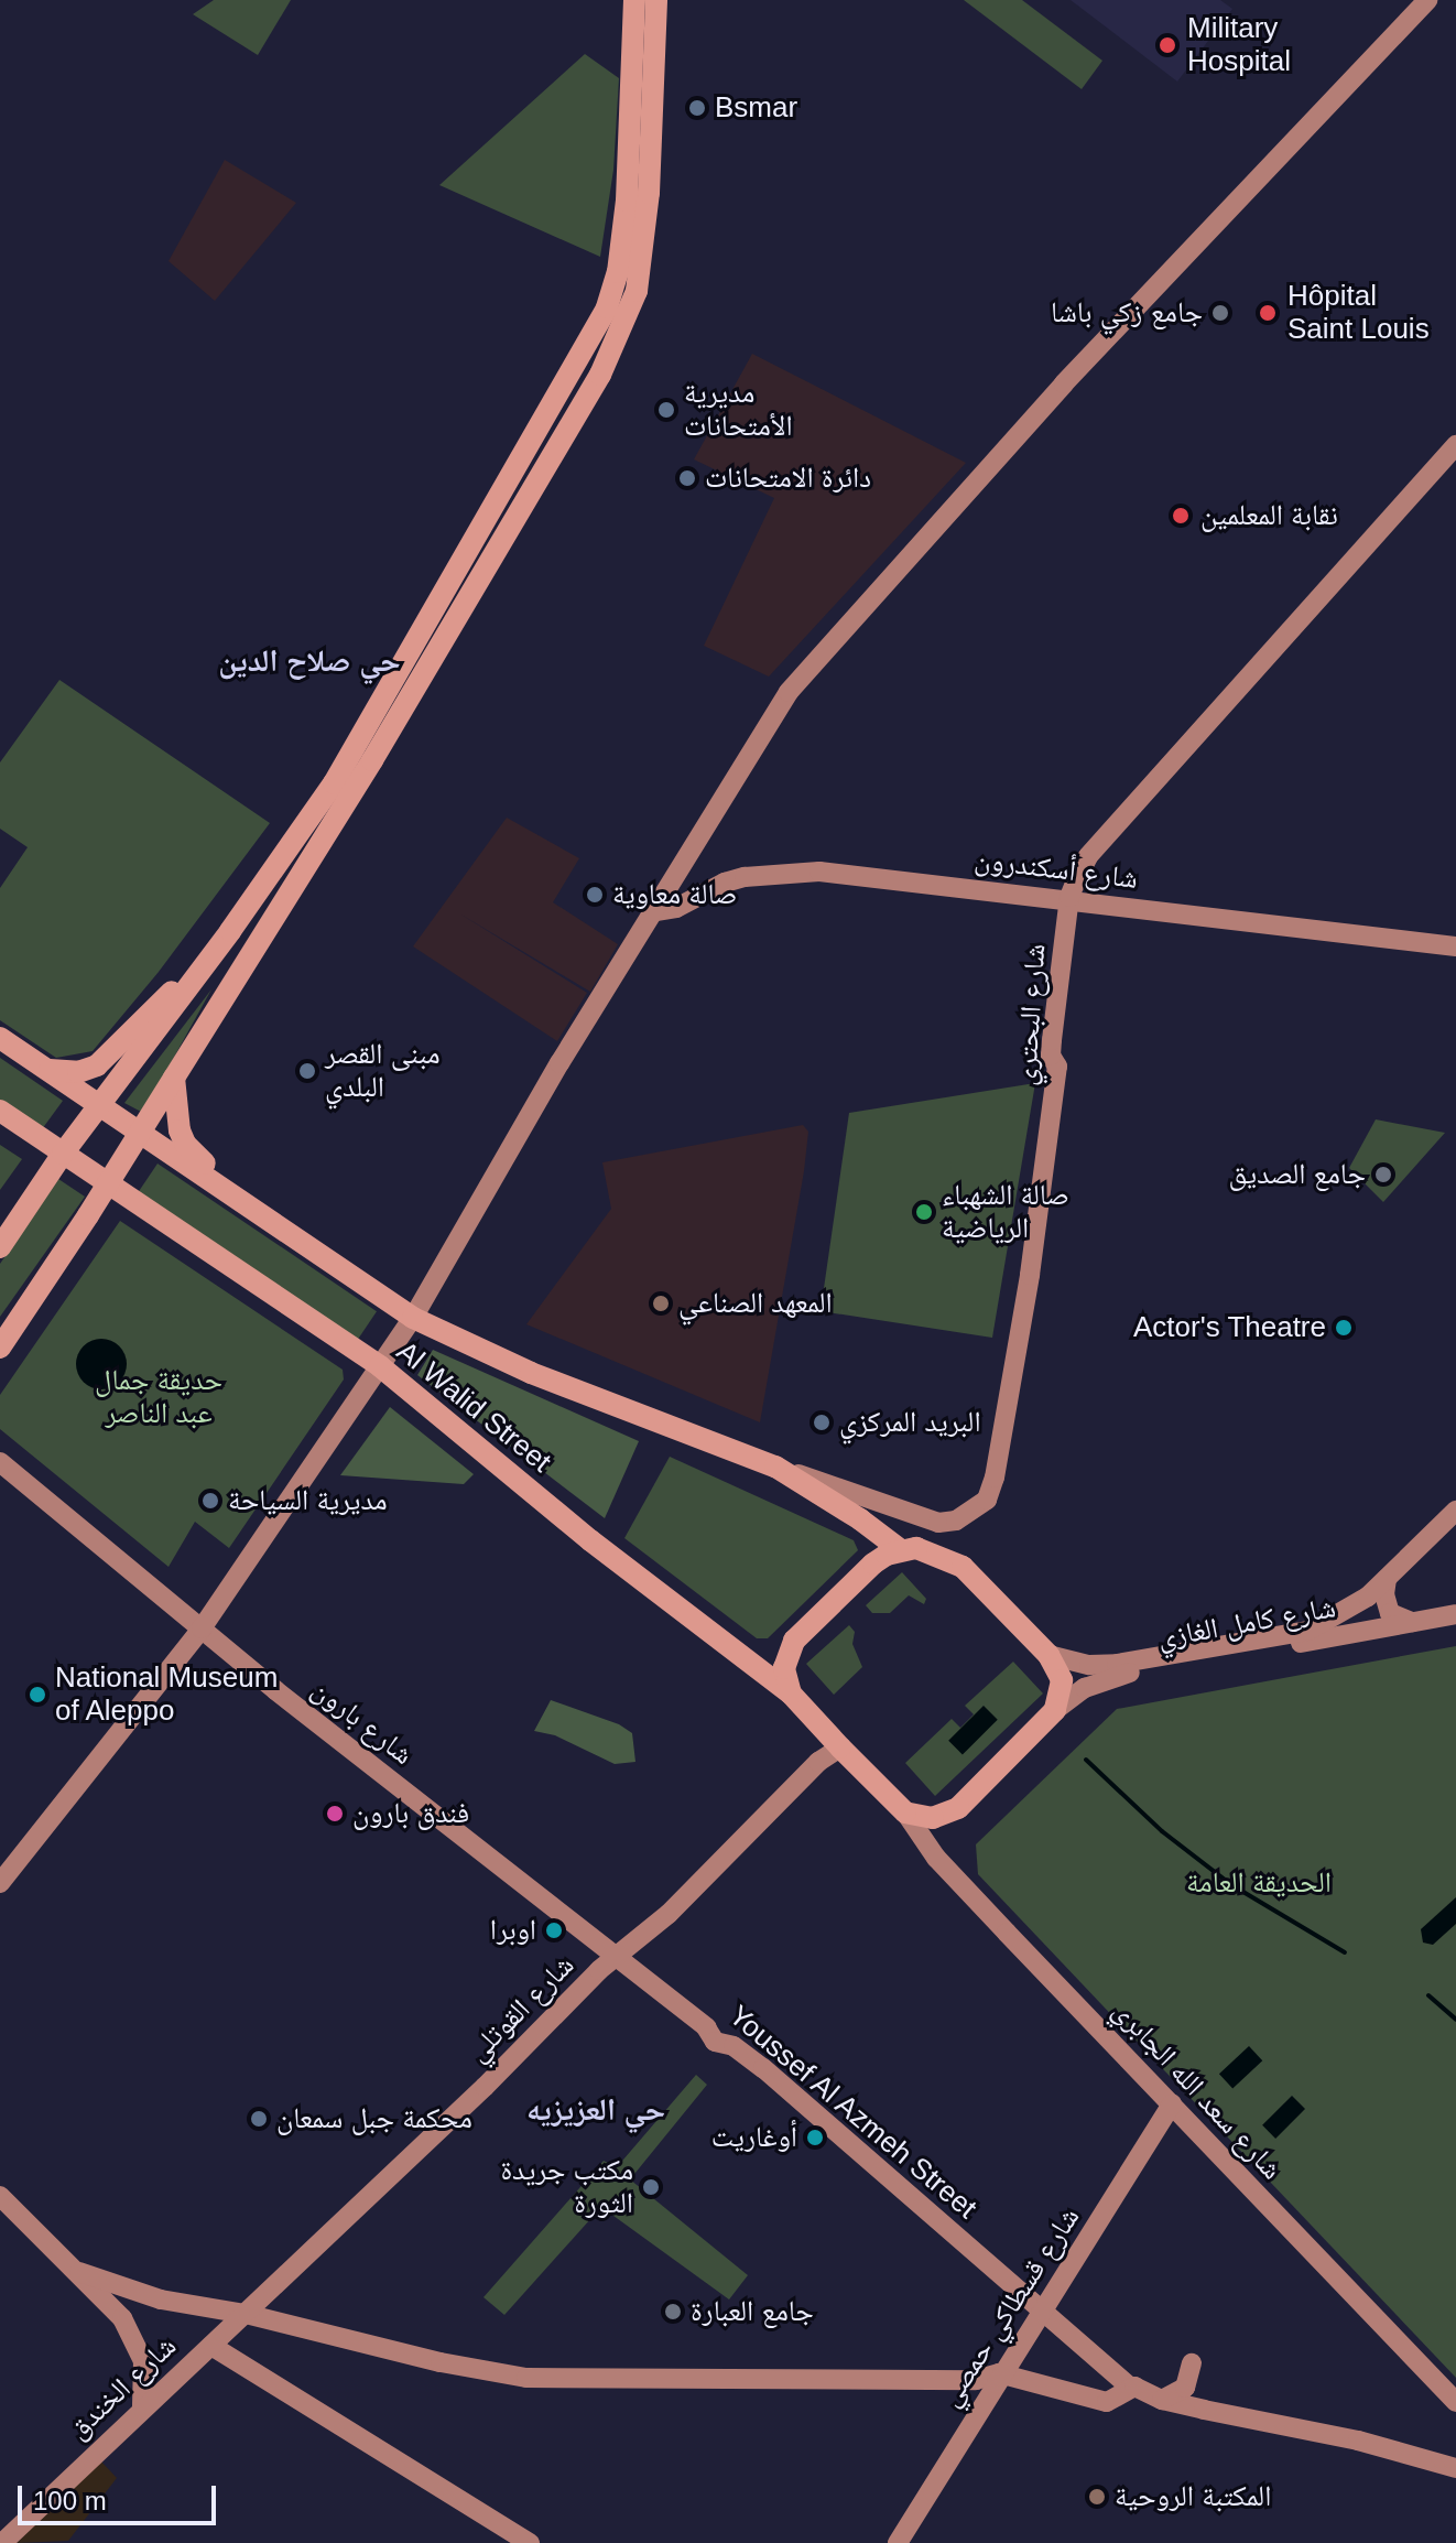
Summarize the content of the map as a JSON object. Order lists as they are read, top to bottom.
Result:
{
  "streets": {
    "main road": [
      "شارع أسكندرون",
      "شارع البحتري",
      "Al Walid Street",
      "شارع كامل الغازي",
      "شارع بارون",
      "شارع القوتلي",
      "شارع سعد الله الجابري",
      "Youssef Al Azmeh Street",
      "شارع قسطاكي حمصي",
      "شارع الخندق"
    ]
  },
  "crossings": [
    ["شارع أسكندرون", "شارع البحتري"],
    ["Al Walid Street", "شارع كامل الغازي"],
    ["Al Walid Street", "شارع القوتلي"],
    ["Al Walid Street", "شارع سعد الله الجابري"],
    ["شارع كامل الغازي", "شارع القوتلي"],
    ["شارع كامل الغازي", "شارع سعد الله الجابري"],
    ["شارع بارون", "شارع القوتلي"],
    ["شارع بارون", "Youssef Al Azmeh Street"],
    ["شارع القوتلي", "شارع سعد الله الجابري"],
    ["شارع القوتلي", "Youssef Al Azmeh Street"],
    ["شارع القوتلي", "شارع الخندق"],
    ["شارع سعد الله الجابري", "شارع قسطاكي حمصي"],
    ["Youssef Al Azmeh Street", "شارع قسطاكي حمصي"]
  ],
  "districts": ["حي صلاح الدين", "حي العزيزيه"],
  "parks": ["حديقة جمال عبد الناصر", "الحديقة العامة"],
  "places": [
    "Military Hospital",
    "Bsmar",
    "جامع زكي باشا",
    "Hôpital Saint Louis",
    "مديرية الأمتحانات",
    "دائرة الامتحانات",
    "نقابة المعلمين",
    "صالة معاوية",
    "مبنى القصر البلدي",
    "جامع الصديق",
    "صالة الشهباء الرياضية",
    "المعهد الصناعي",
    "Actor's Theatre",
    "البريد المركزي",
    "مديرية السياحة",
    "National Museum of Aleppo",
    "فندق بارون",
    "اوبرا",
    "محكمة جبل سمعان",
    "أوغاريت",
    "مكتب جريدة الثورة",
    "جامع العبارة",
    "المكتبة الروحية"
  ],
  "scale_bar": "100 m"
}
